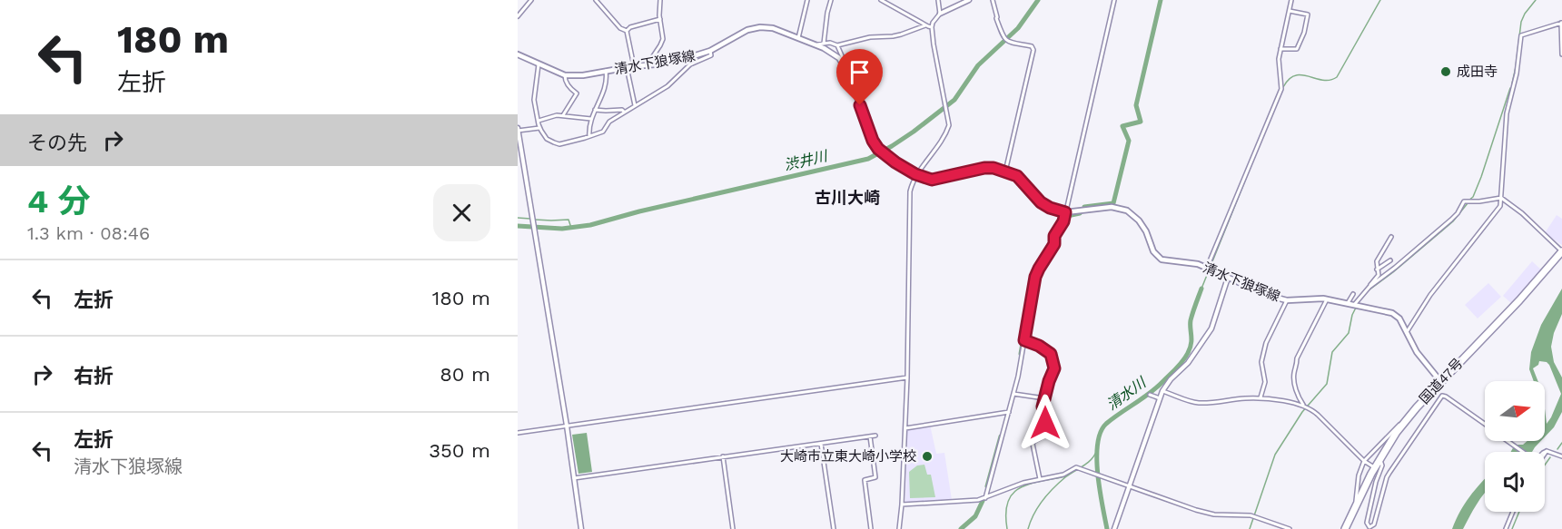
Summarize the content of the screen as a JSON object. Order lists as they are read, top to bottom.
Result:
{
  "streets": {
    "highway": ["国道47号"],
    "main road": ["清水下狼塚線"]
  },
  "crossings": [
    ["清水下狼塚線", "国道47号"]
  ],
  "districts": ["古川大崎"],
  "water": ["渋井川", "清水川"],
  "places": ["成田寺", "大崎市立東大崎小学校"],
  "north": "right",
  "page": {
    "turn": ["180 m", "左折"],
    "then": "その先",
    "heading": ["4 分", "1.3 km · 08:46"],
    "list": [
      {
        "name": "左折",
        "value": "180 m"
      },
      {
        "name": "右折",
        "value": "80 m"
      },
      {
        "name": "左折",
        "note": "清水下狼塚線",
        "value": "350 m"
      }
    ]
  }
}
